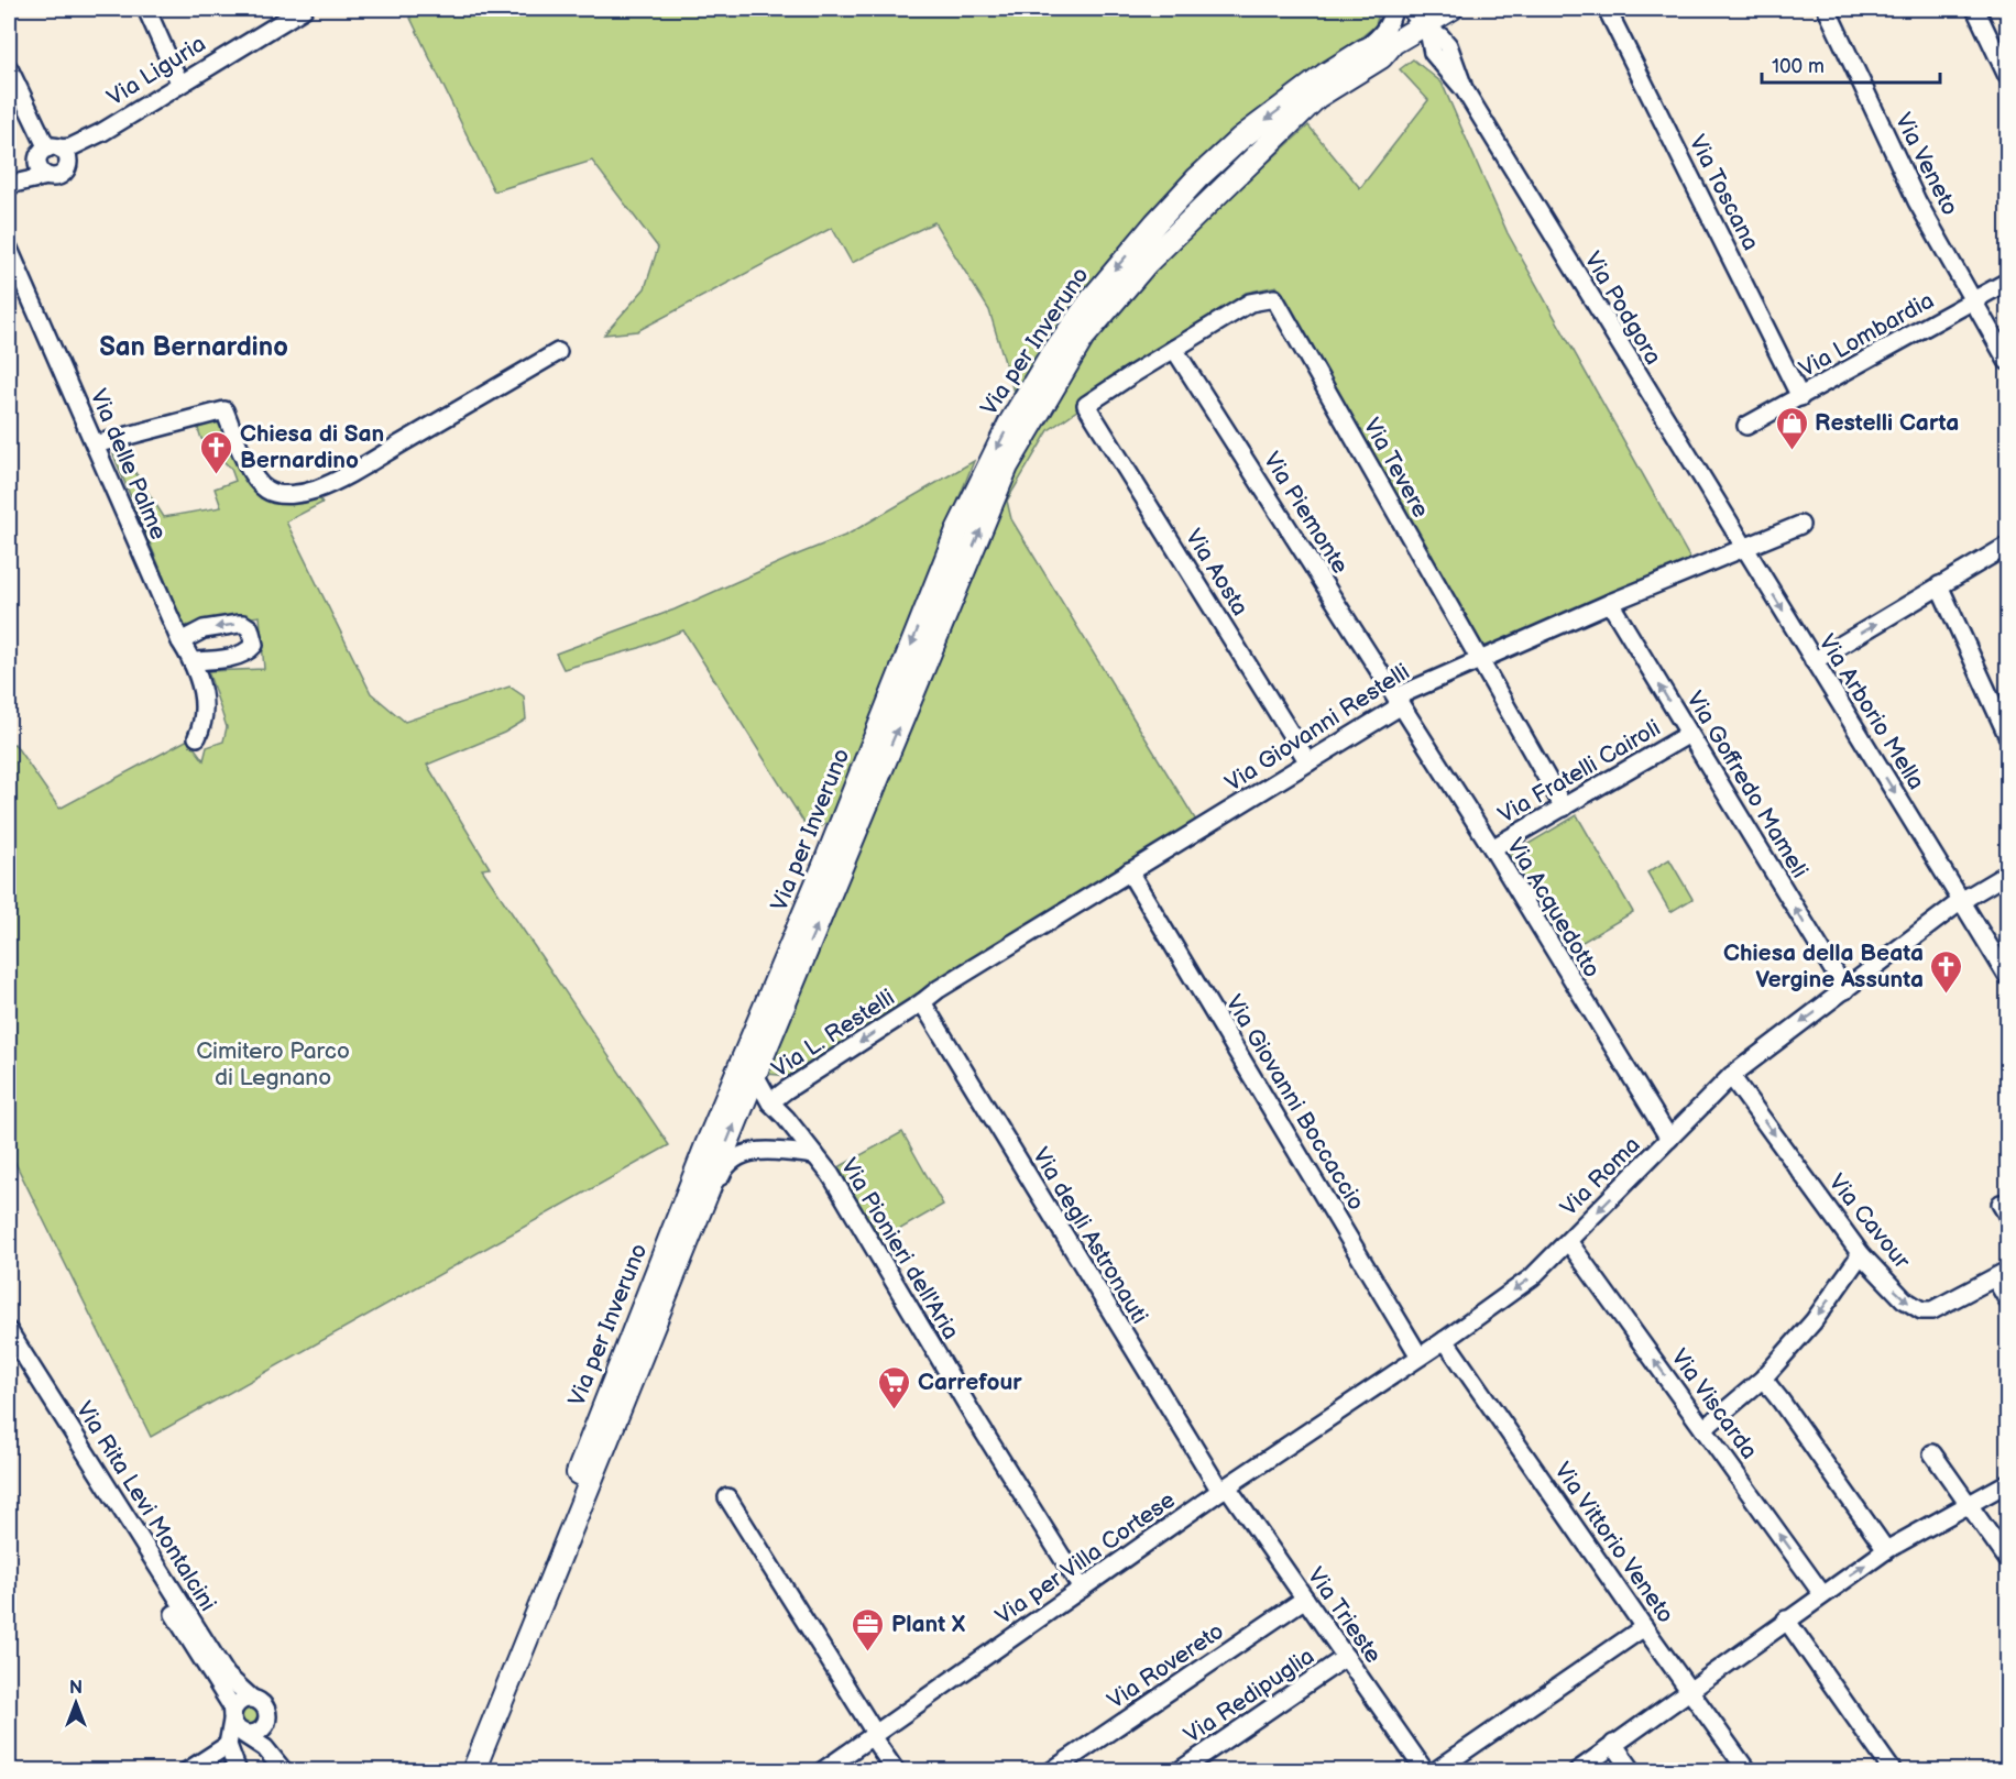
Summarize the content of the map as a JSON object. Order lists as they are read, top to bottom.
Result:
{
  "streets": {
    "main road": ["Via per Inveruno"],
    "street": [
      "Via Liguria",
      "Via Veneto",
      "Via Toscana",
      "Via Podgora",
      "Via Lombardia",
      "Via delle Palme",
      "Via Tevere",
      "Via Piemonte",
      "Via Aosta",
      "Via Arborio Mella",
      "Via Giovanni Restelli",
      "Via Fratelli Cairoli",
      "Via Goffredo Mameli",
      "Via Acquedotto",
      "Via L. Restelli",
      "Via Giovanni Boccaccio",
      "Via Roma",
      "Via Cavour",
      "Via degli Astronauti",
      "Via Pionieri dell'Aria",
      "Via Viscarda",
      "Via Rita Levi Montalcini",
      "Via Vittorio Veneto",
      "Via per Villa Cortese",
      "Via Trieste",
      "Via Rovereto",
      "Via Redipuglia"
    ]
  },
  "crossings": [
    ["Via Veneto", "Via Lombardia"],
    ["Via Toscana", "Via Lombardia"],
    ["Via Podgora", "Via per Inveruno"],
    ["Via Podgora", "Via Arborio Mella"],
    ["Via Podgora", "Via Giovanni Restelli"],
    ["Via per Inveruno", "Via Pionieri dell'Aria"],
    ["Via Tevere", "Via Piemonte"],
    ["Via Tevere", "Via Aosta"],
    ["Via Tevere", "Via Giovanni Restelli"],
    ["Via Tevere", "Via Fratelli Cairoli"],
    ["Via Piemonte", "Via Aosta"],
    ["Via Piemonte", "Via Giovanni Restelli"],
    ["Via Piemonte", "Via Acquedotto"],
    ["Via Aosta", "Via Giovanni Restelli"],
    ["Via Arborio Mella", "Via Giovanni Restelli"],
    ["Via Arborio Mella", "Via Roma"],
    ["Via Giovanni Restelli", "Via Goffredo Mameli"],
    ["Via Giovanni Restelli", "Via Acquedotto"],
    ["Via Giovanni Restelli", "Via L. Restelli"],
    ["Via Giovanni Restelli", "Via Giovanni Boccaccio"],
    ["Via Giovanni Restelli", "Via degli Astronauti"],
    ["Via Fratelli Cairoli", "Via Goffredo Mameli"],
    ["Via Fratelli Cairoli", "Via Acquedotto"],
    ["Via Goffredo Mameli", "Via Roma"],
    ["Via Acquedotto", "Via Roma"],
    ["Via L. Restelli", "Via degli Astronauti"],
    ["Via L. Restelli", "Via Pionieri dell'Aria"],
    ["Via Giovanni Boccaccio", "Via Roma"],
    ["Via Roma", "Via Cavour"],
    ["Via Roma", "Via degli Astronauti"],
    ["Via Roma", "Via Viscarda"],
    ["Via Roma", "Via Vittorio Veneto"],
    ["Via Roma", "Via per Villa Cortese"],
    ["Via Roma", "Via Trieste"],
    ["Via degli Astronauti", "Via per Villa Cortese"],
    ["Via degli Astronauti", "Via Trieste"],
    ["Via Pionieri dell'Aria", "Via per Villa Cortese"],
    ["Via per Villa Cortese", "Via Trieste"],
    ["Via Trieste", "Via Rovereto"],
    ["Via Trieste", "Via Redipuglia"]
  ],
  "one_way": [
    "Via Goffredo Mameli",
    "Via L. Restelli",
    "Via Roma",
    "Via Cavour"
  ],
  "districts": ["San Bernardino"],
  "parks": ["Cimitero Parco di Legnano"],
  "places": {
    "shop": ["Restelli Carta"],
    "church": ["Chiesa di San Bernardino", "Chiesa della Beata Vergine Assunta"],
    "supermarket": ["Carrefour"],
    "office": ["Plant X"]
  },
  "scale_bar": "100 m",
  "north": "top"
}
